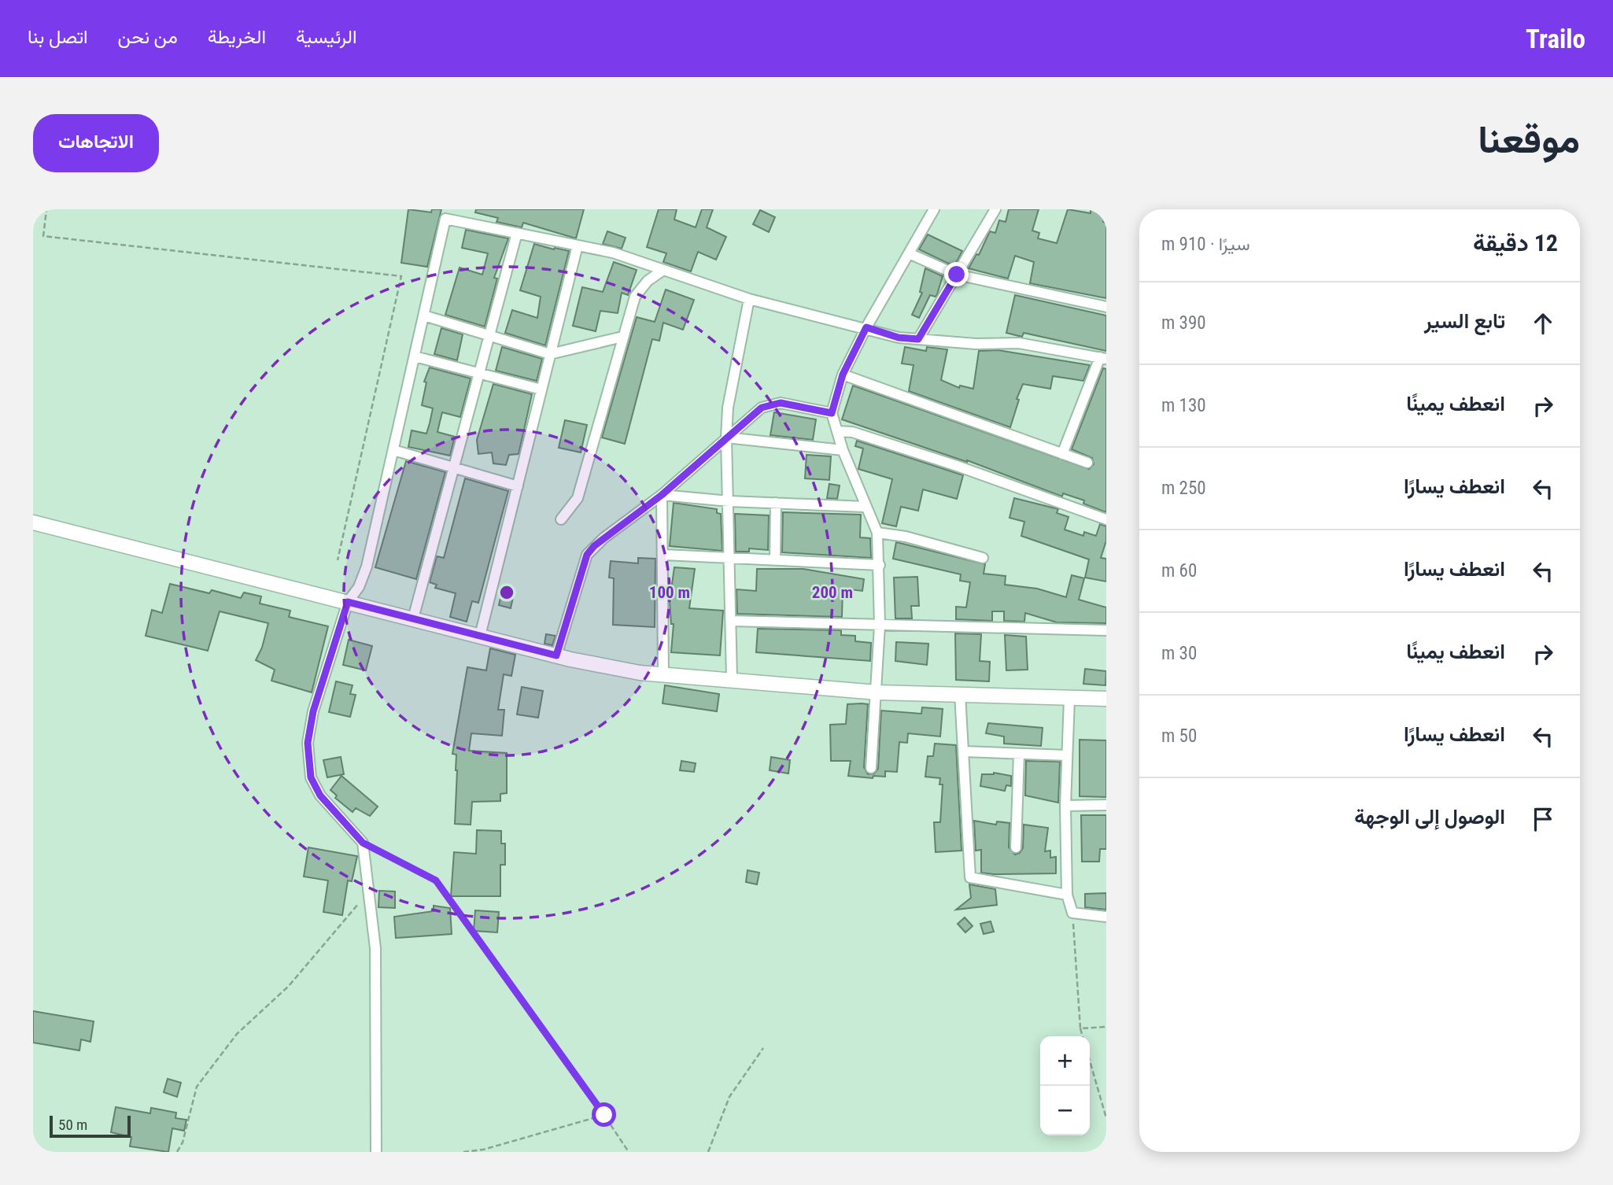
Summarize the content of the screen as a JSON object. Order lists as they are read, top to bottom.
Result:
{
  "scale_bar": "50 m",
  "page": {
    "header": "Trailo",
    "nav": [
      "الرئيسية",
      "الخريطة",
      "من نحن",
      "اتصل بنا"
    ],
    "title": "موقعنا",
    "buttons": "الاتجاهات",
    "heading": ["12 دقيقة", "سيرًا · 910 m"],
    "list": [
      ["تابع السير", "390 m"],
      ["انعطف يمينًا", "130 m"],
      ["انعطف يسارًا", "250 m"],
      ["انعطف يسارًا", "60 m"],
      ["انعطف يمينًا", "30 m"],
      ["انعطف يسارًا", "50 m"],
      "الوصول إلى الوجهة"
    ],
    "map_buttons": ["+", "−"],
    "scale": "50 m"
  },
  "rings": ["100 m", "200 m"]
}
